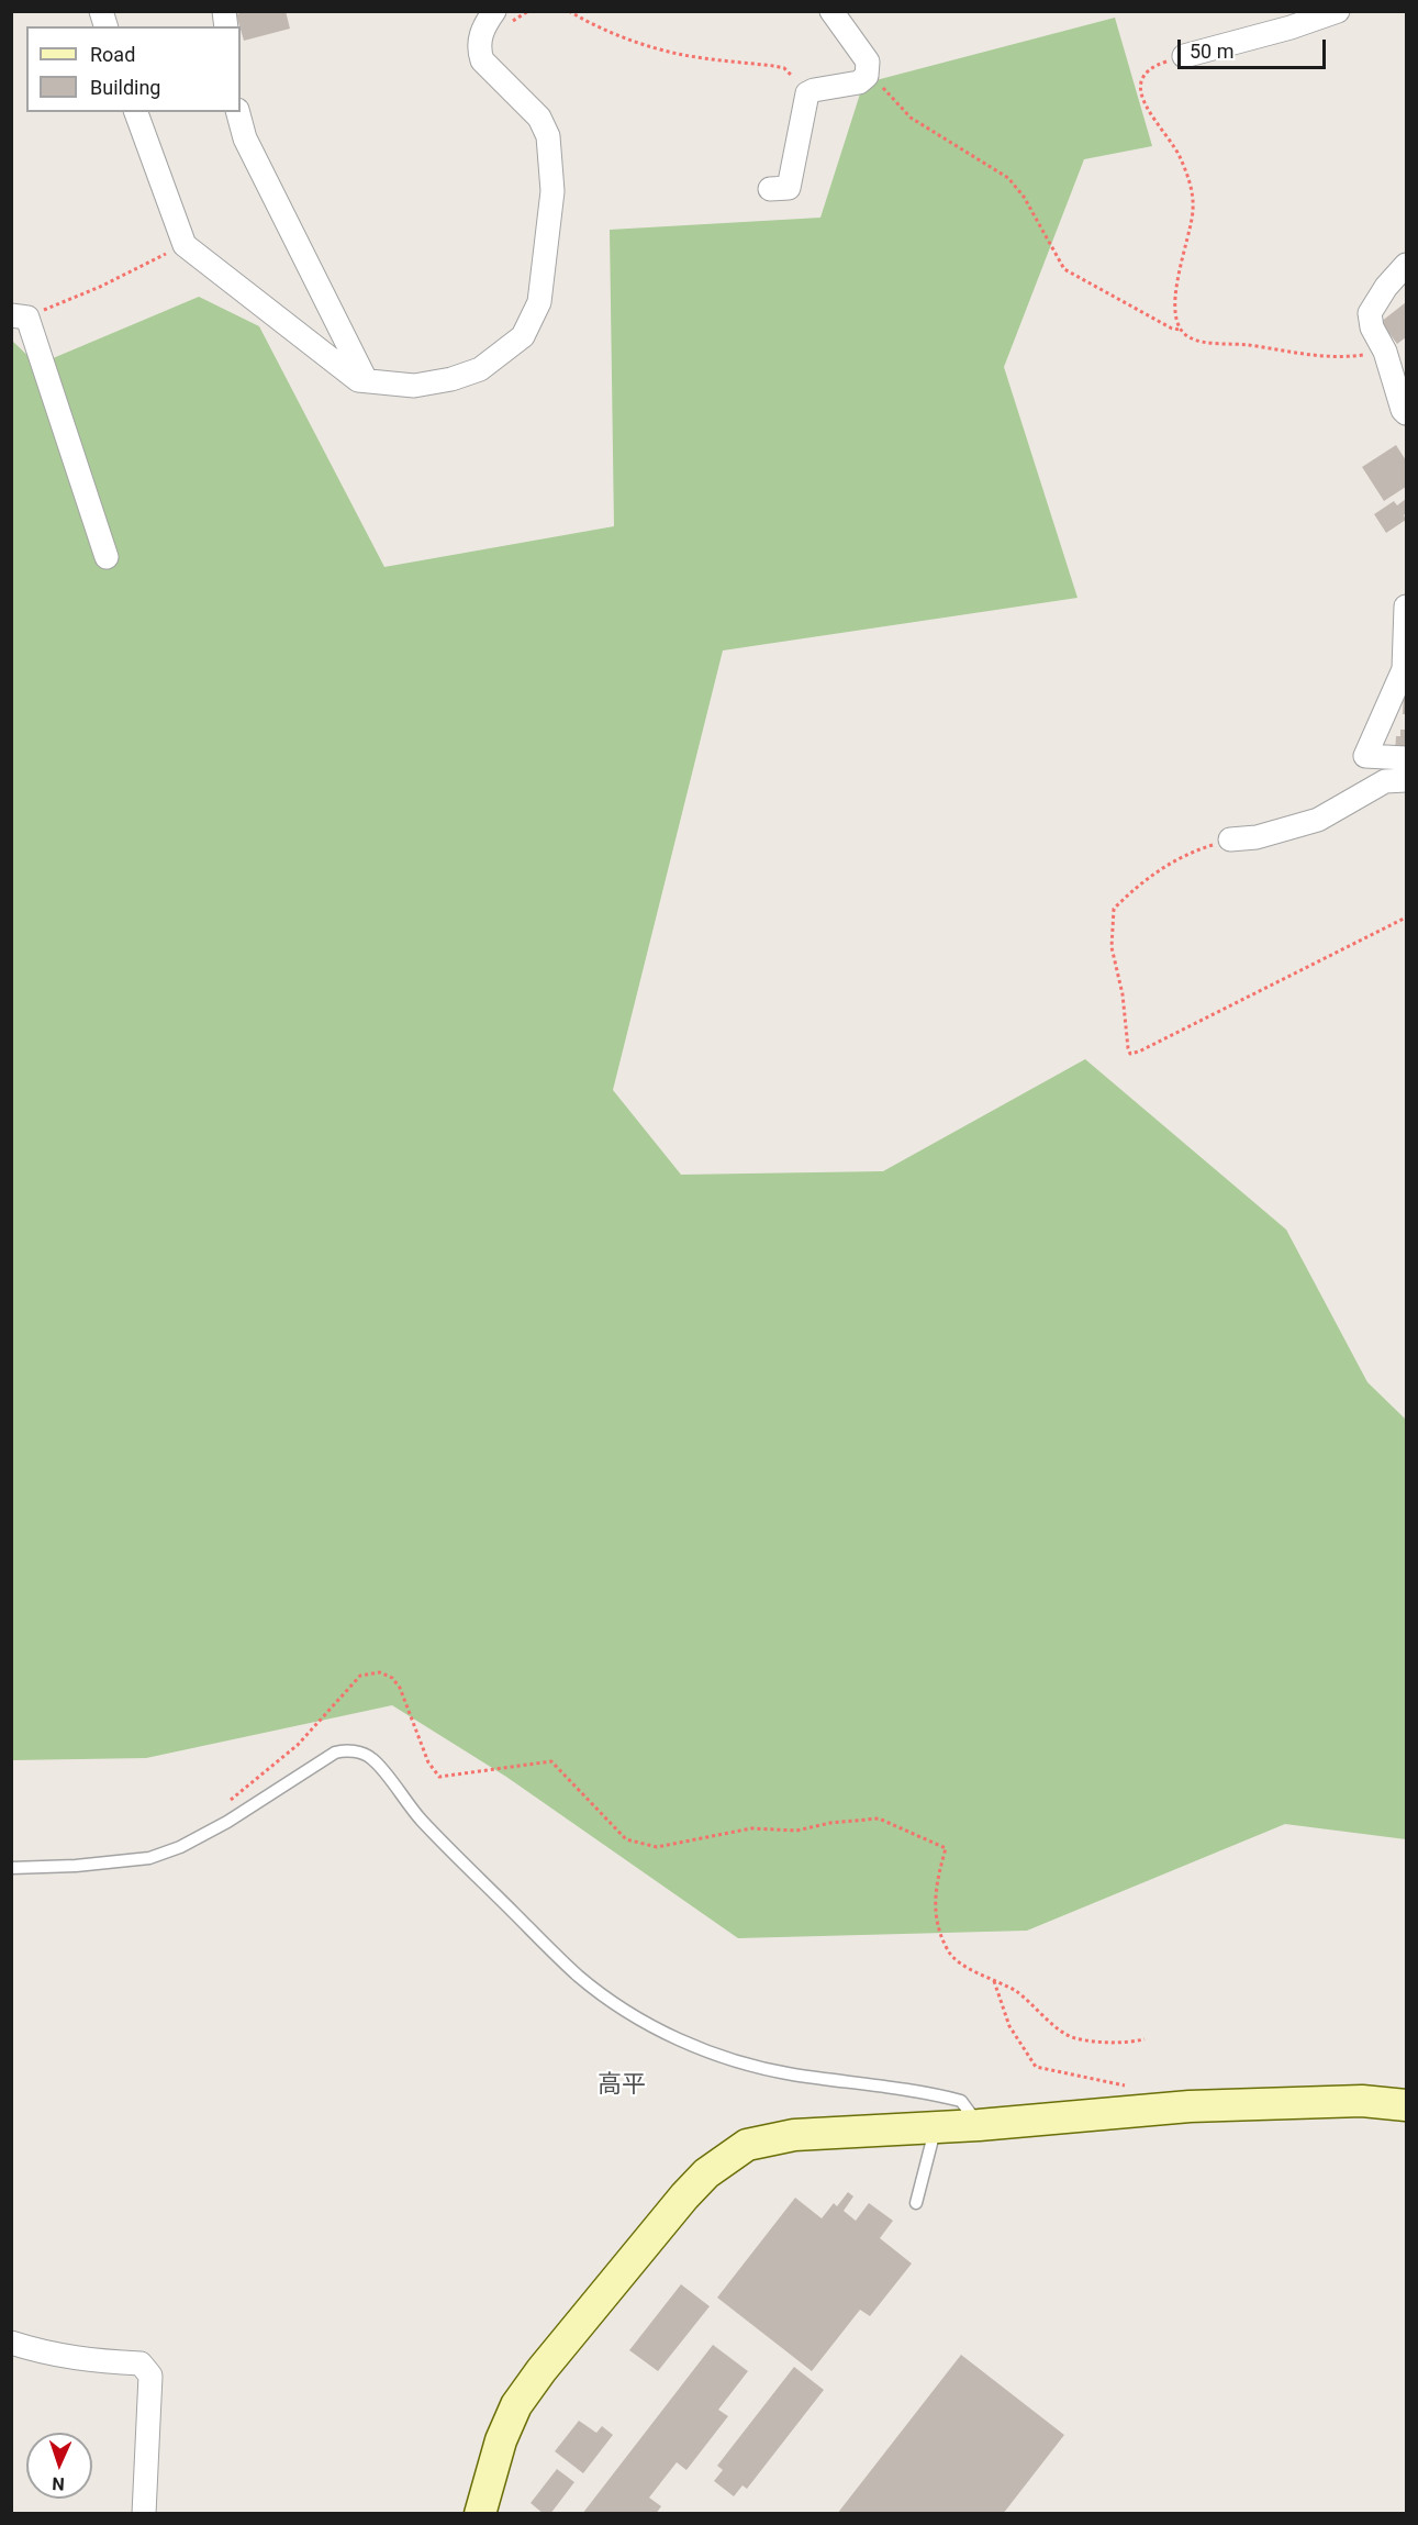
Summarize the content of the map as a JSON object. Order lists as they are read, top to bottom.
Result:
{
  "districts": ["高平"],
  "legend": ["Road", "Building"],
  "scale_bar": "50 m",
  "north": "bottom"
}
